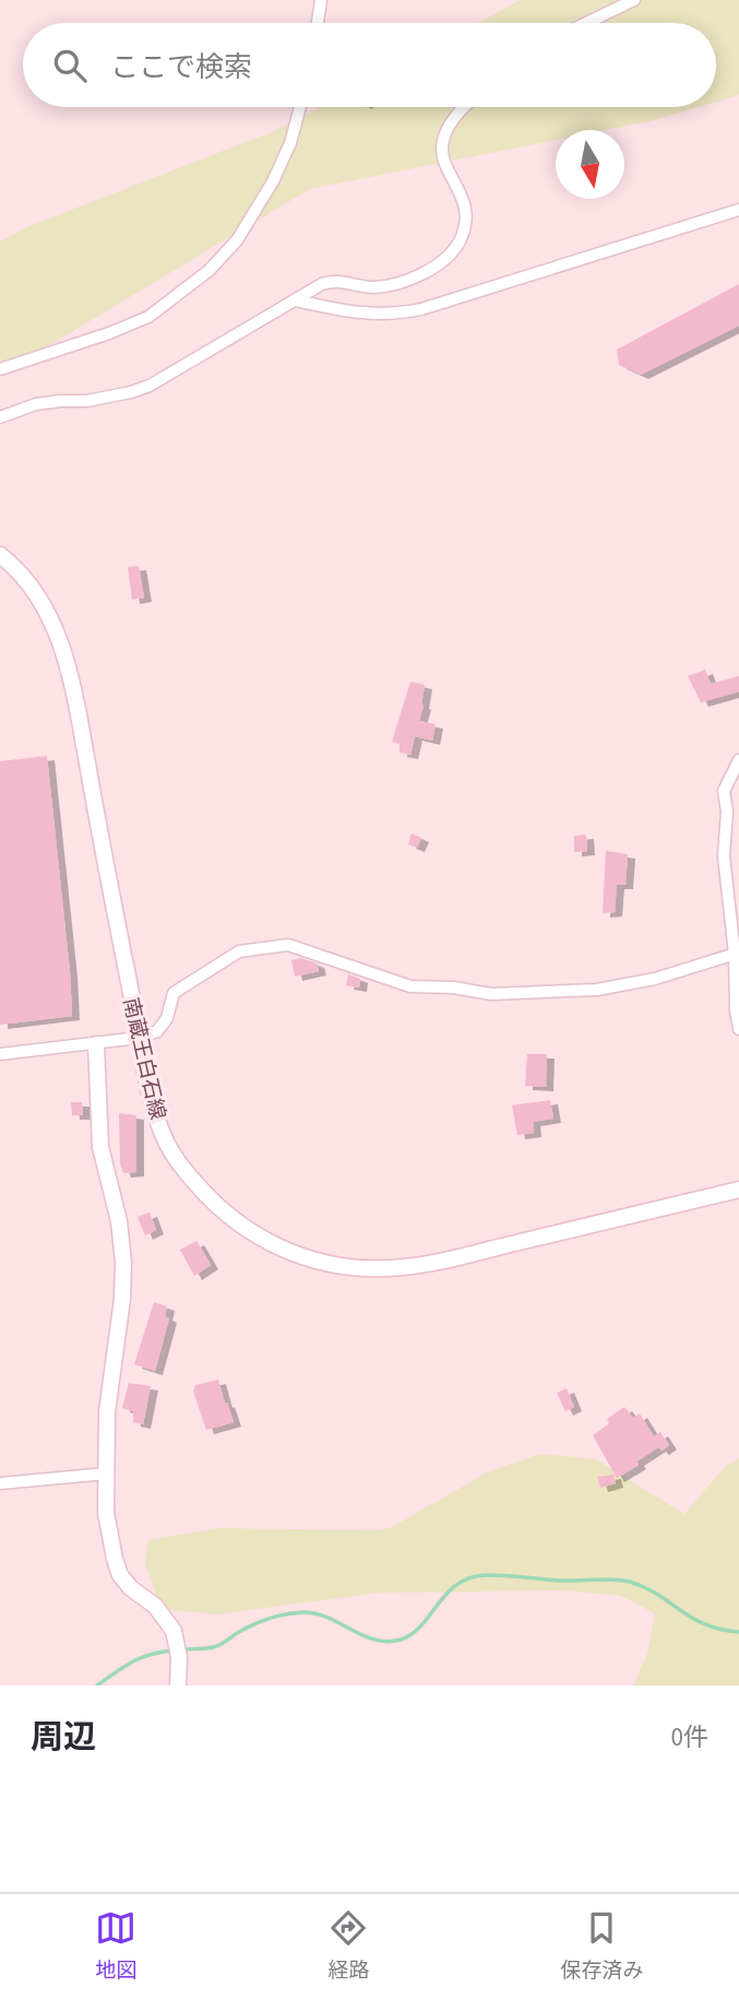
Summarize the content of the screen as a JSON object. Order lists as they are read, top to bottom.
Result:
{
  "streets": {
    "main road": ["南蔵王白石線"]
  },
  "north": "bottom",
  "page": {
    "search": "ここで検索",
    "heading": ["周辺", "0件"],
    "nav": ["地図", "経路", "保存済み"]
  }
}
